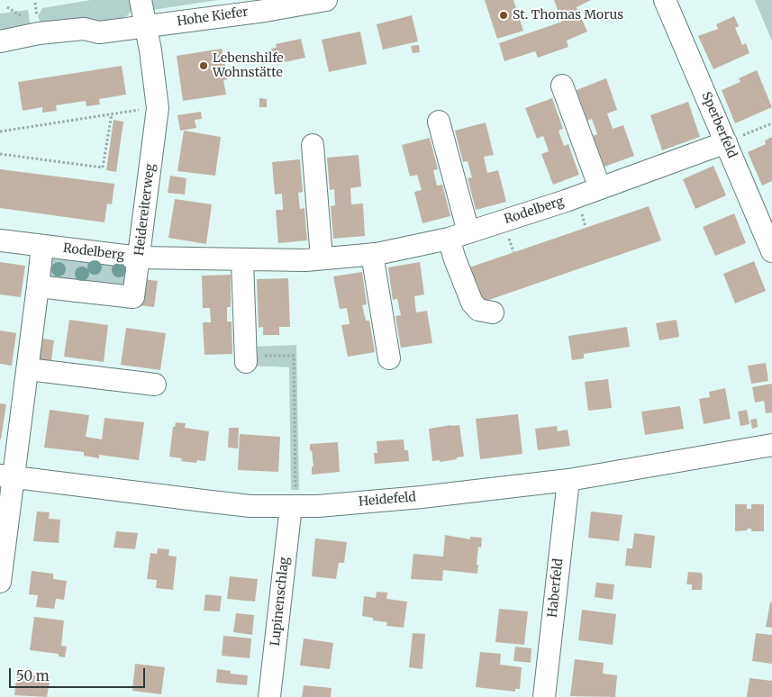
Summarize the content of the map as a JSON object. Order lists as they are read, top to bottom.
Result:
{
  "streets": {
    "street": [
      "Hohe Kiefer",
      "Sperberfeld",
      "Heidereiterweg",
      "Rodelberg",
      "Heidefeld",
      "Haberfeld",
      "Lupinenschlag"
    ]
  },
  "crossings": [
    ["Hohe Kiefer", "Heidereiterweg"],
    ["Sperberfeld", "Rodelberg"],
    ["Heidereiterweg", "Rodelberg"],
    ["Heidefeld", "Haberfeld"],
    ["Heidefeld", "Lupinenschlag"]
  ],
  "places": ["St. Thomas Morus", "Lebenshilfe Wohnstätte"],
  "scale_bar": "50 m"
}
